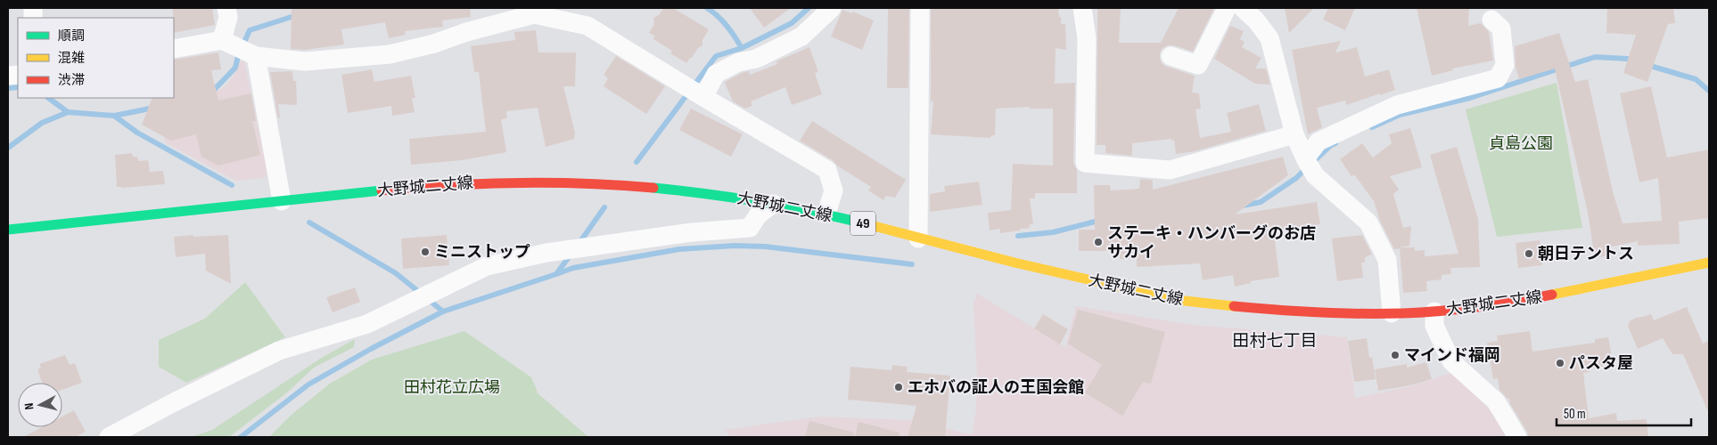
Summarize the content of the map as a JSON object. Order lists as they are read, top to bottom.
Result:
{
  "streets": {
    "main road": ["大野城二丈線", "49"]
  },
  "districts": ["田村七丁目"],
  "parks": ["貞島公園", "田村花立広場"],
  "places": [
    "ステーキ・ハンバーグのお店 サカイ",
    "ミニストップ",
    "朝日テントス",
    "マインド福岡",
    "パスタ屋",
    "エホバの証人の王国会館"
  ],
  "legend": ["順調", "混雑", "渋滞"],
  "scale_bar": "50 m",
  "north": "left"
}
